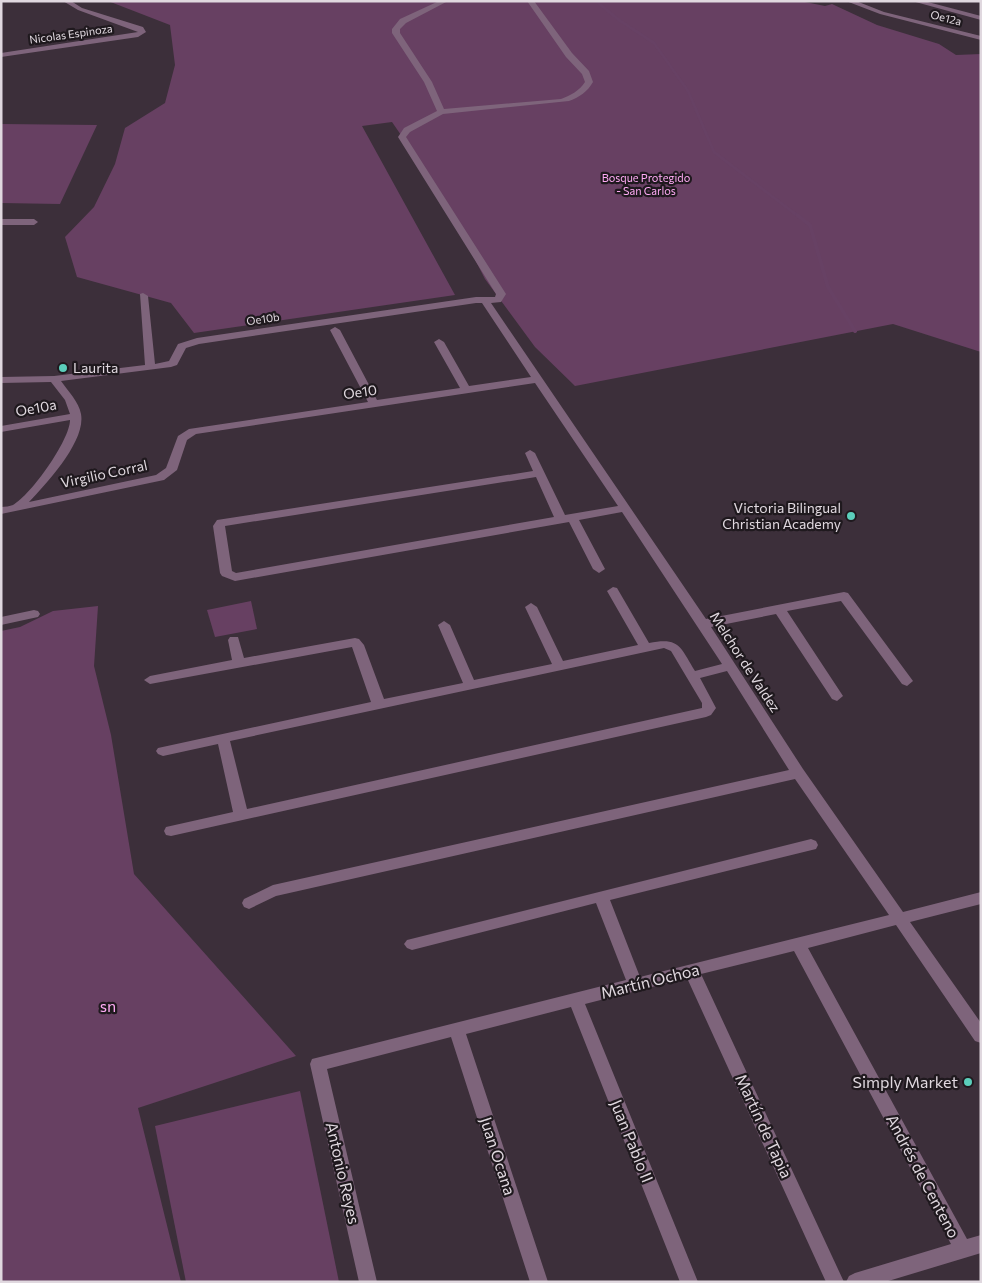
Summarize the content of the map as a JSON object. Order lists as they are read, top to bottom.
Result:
{
  "streets": {
    "street": [
      "Oe12a",
      "Nicolas Espinoza",
      "Oe10b",
      "Oe10",
      "Oe10a",
      "Virgilio Corral",
      "Melchor de Valdez",
      "Martín Ochoa",
      "Martín de Tapia",
      "Juan Pablo II",
      "Juan Ocana",
      "Antonio Reyes",
      "Andrés de Centeno"
    ]
  },
  "crossings": [
    ["Oe10b", "Melchor de Valdez"],
    ["Oe10", "Virgilio Corral"],
    ["Oe10", "Melchor de Valdez"],
    ["Melchor de Valdez", "Martín Ochoa"],
    ["Martín Ochoa", "Martín de Tapia"],
    ["Martín Ochoa", "Juan Pablo II"],
    ["Martín Ochoa", "Juan Ocana"],
    ["Martín Ochoa", "Antonio Reyes"],
    ["Martín Ochoa", "Andrés de Centeno"]
  ],
  "parks": ["Bosque Protegido - San Carlos", "sn"],
  "places": ["Laurita", "Victoria Bilingual Christian Academy", "Simply Market"]
}
